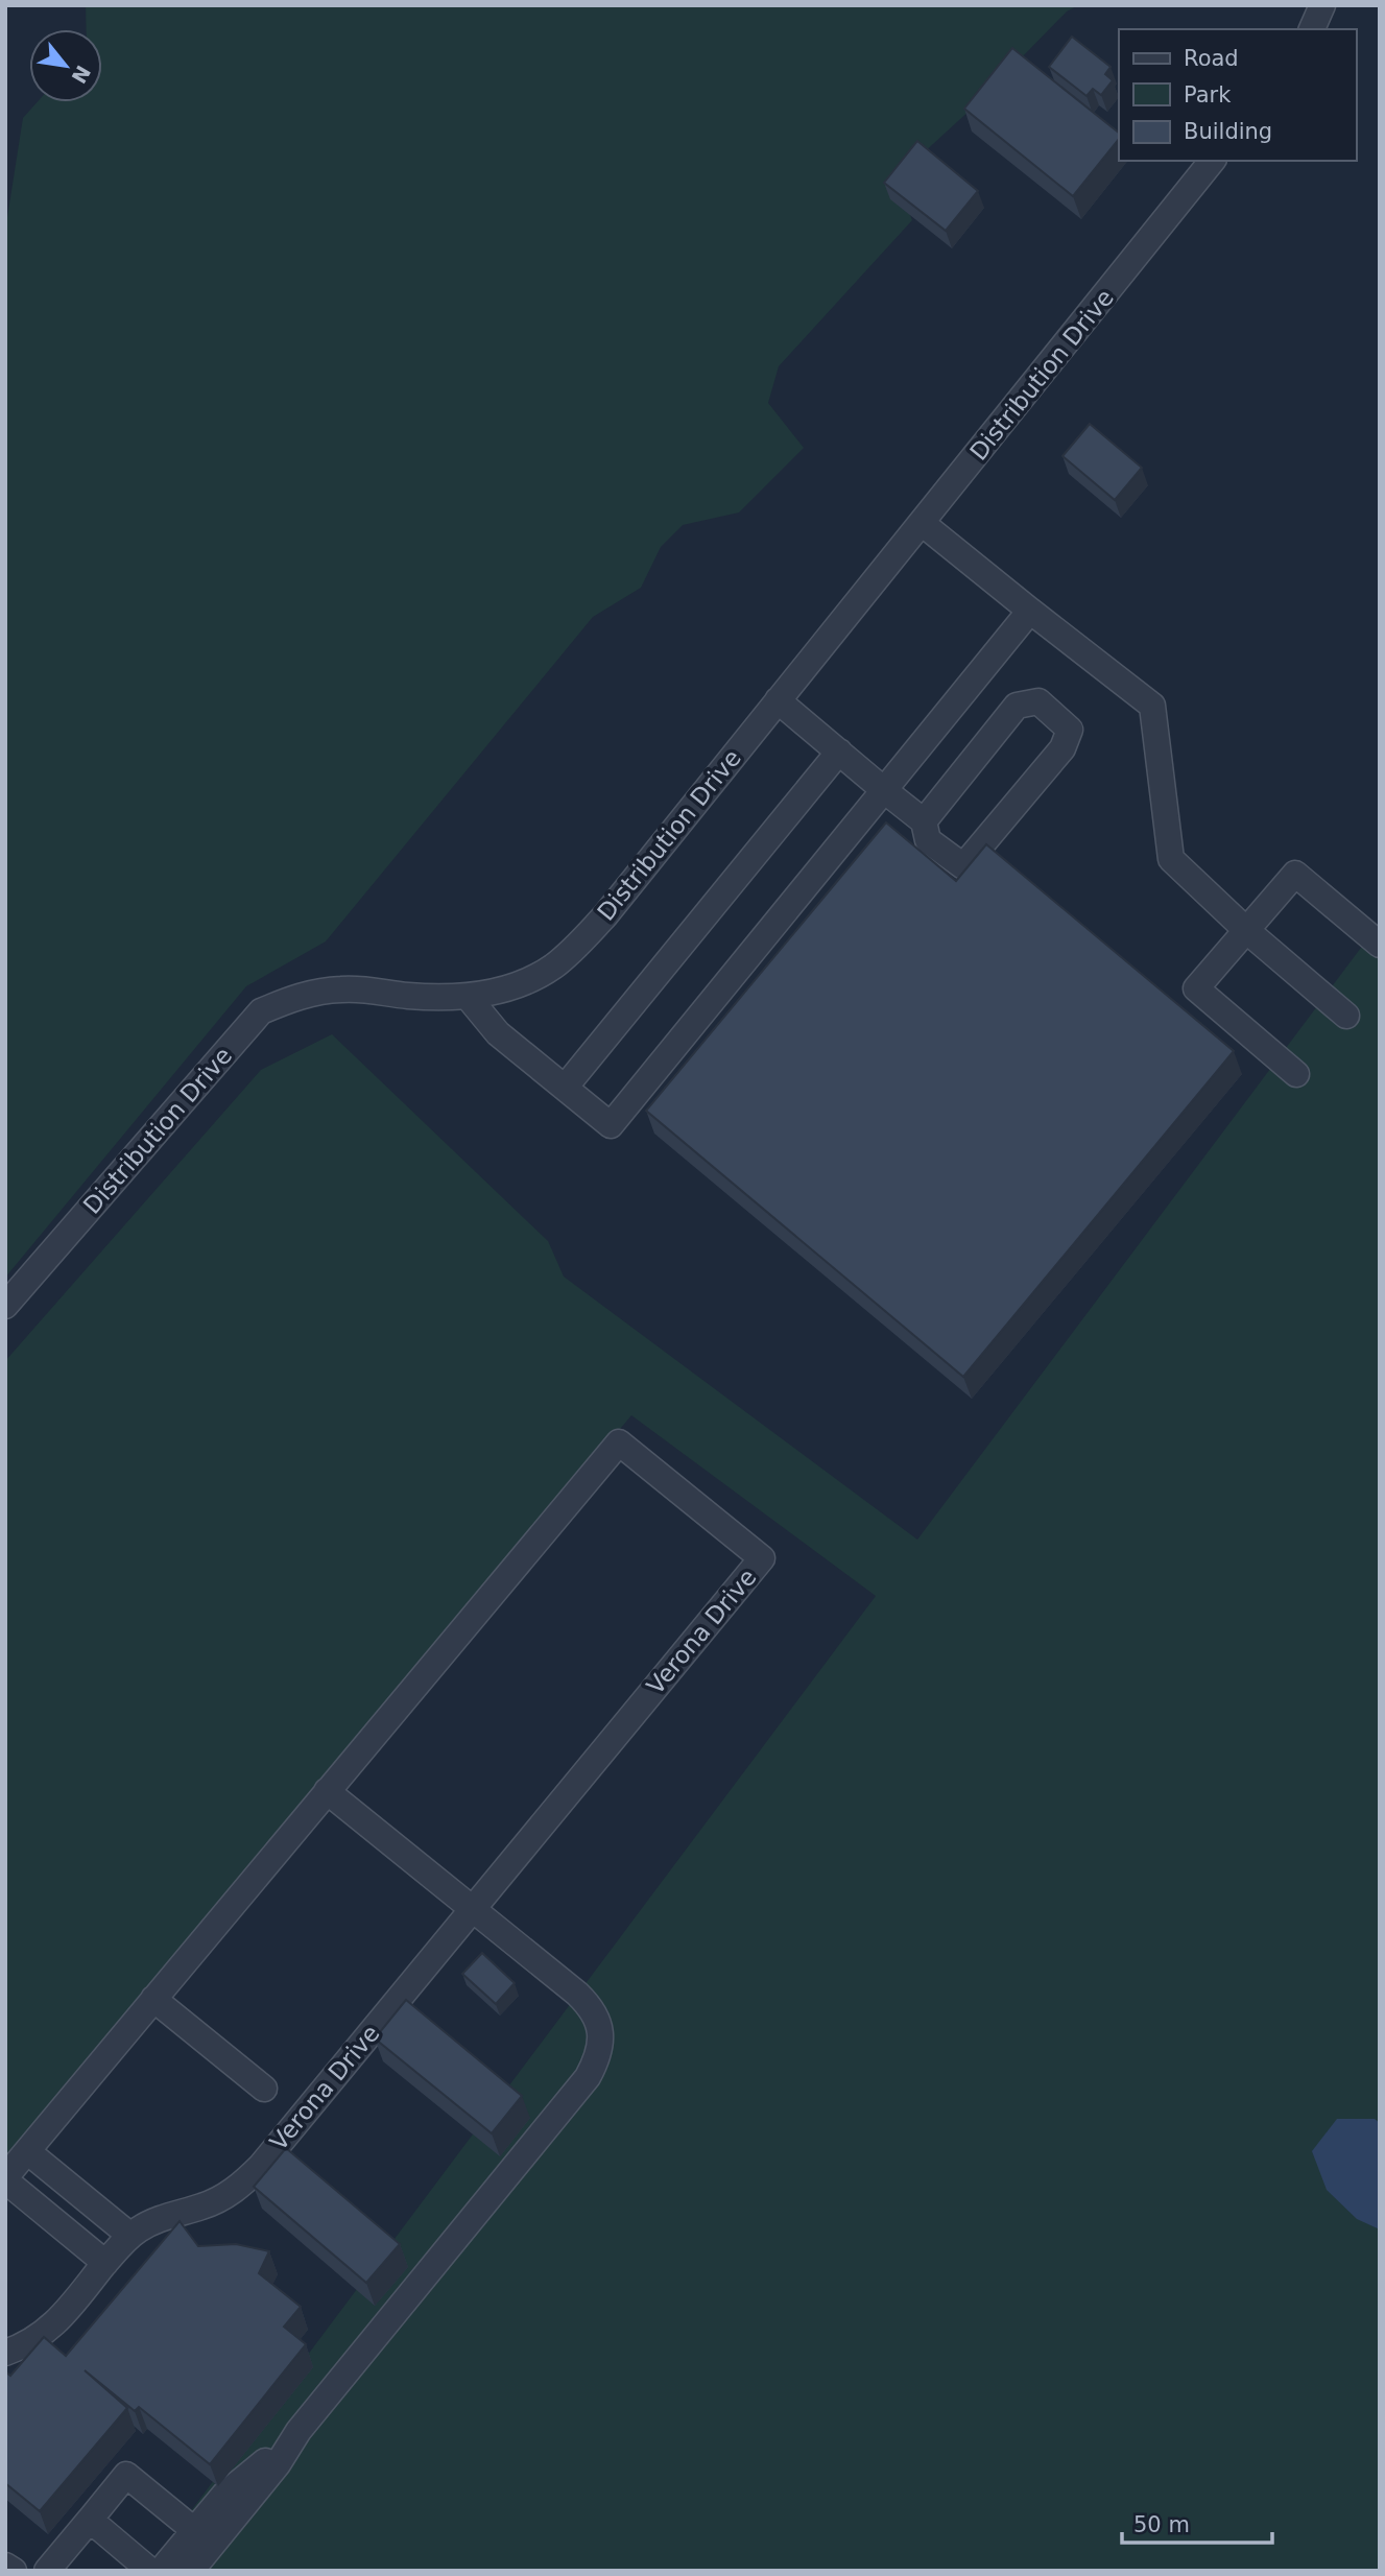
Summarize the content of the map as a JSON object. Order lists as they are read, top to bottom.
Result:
{
  "streets": {
    "street": ["Distribution Drive", "Verona Drive"]
  },
  "legend": ["Road", "Park", "Building"],
  "scale_bar": "50 m",
  "north": "bottom right"
}
